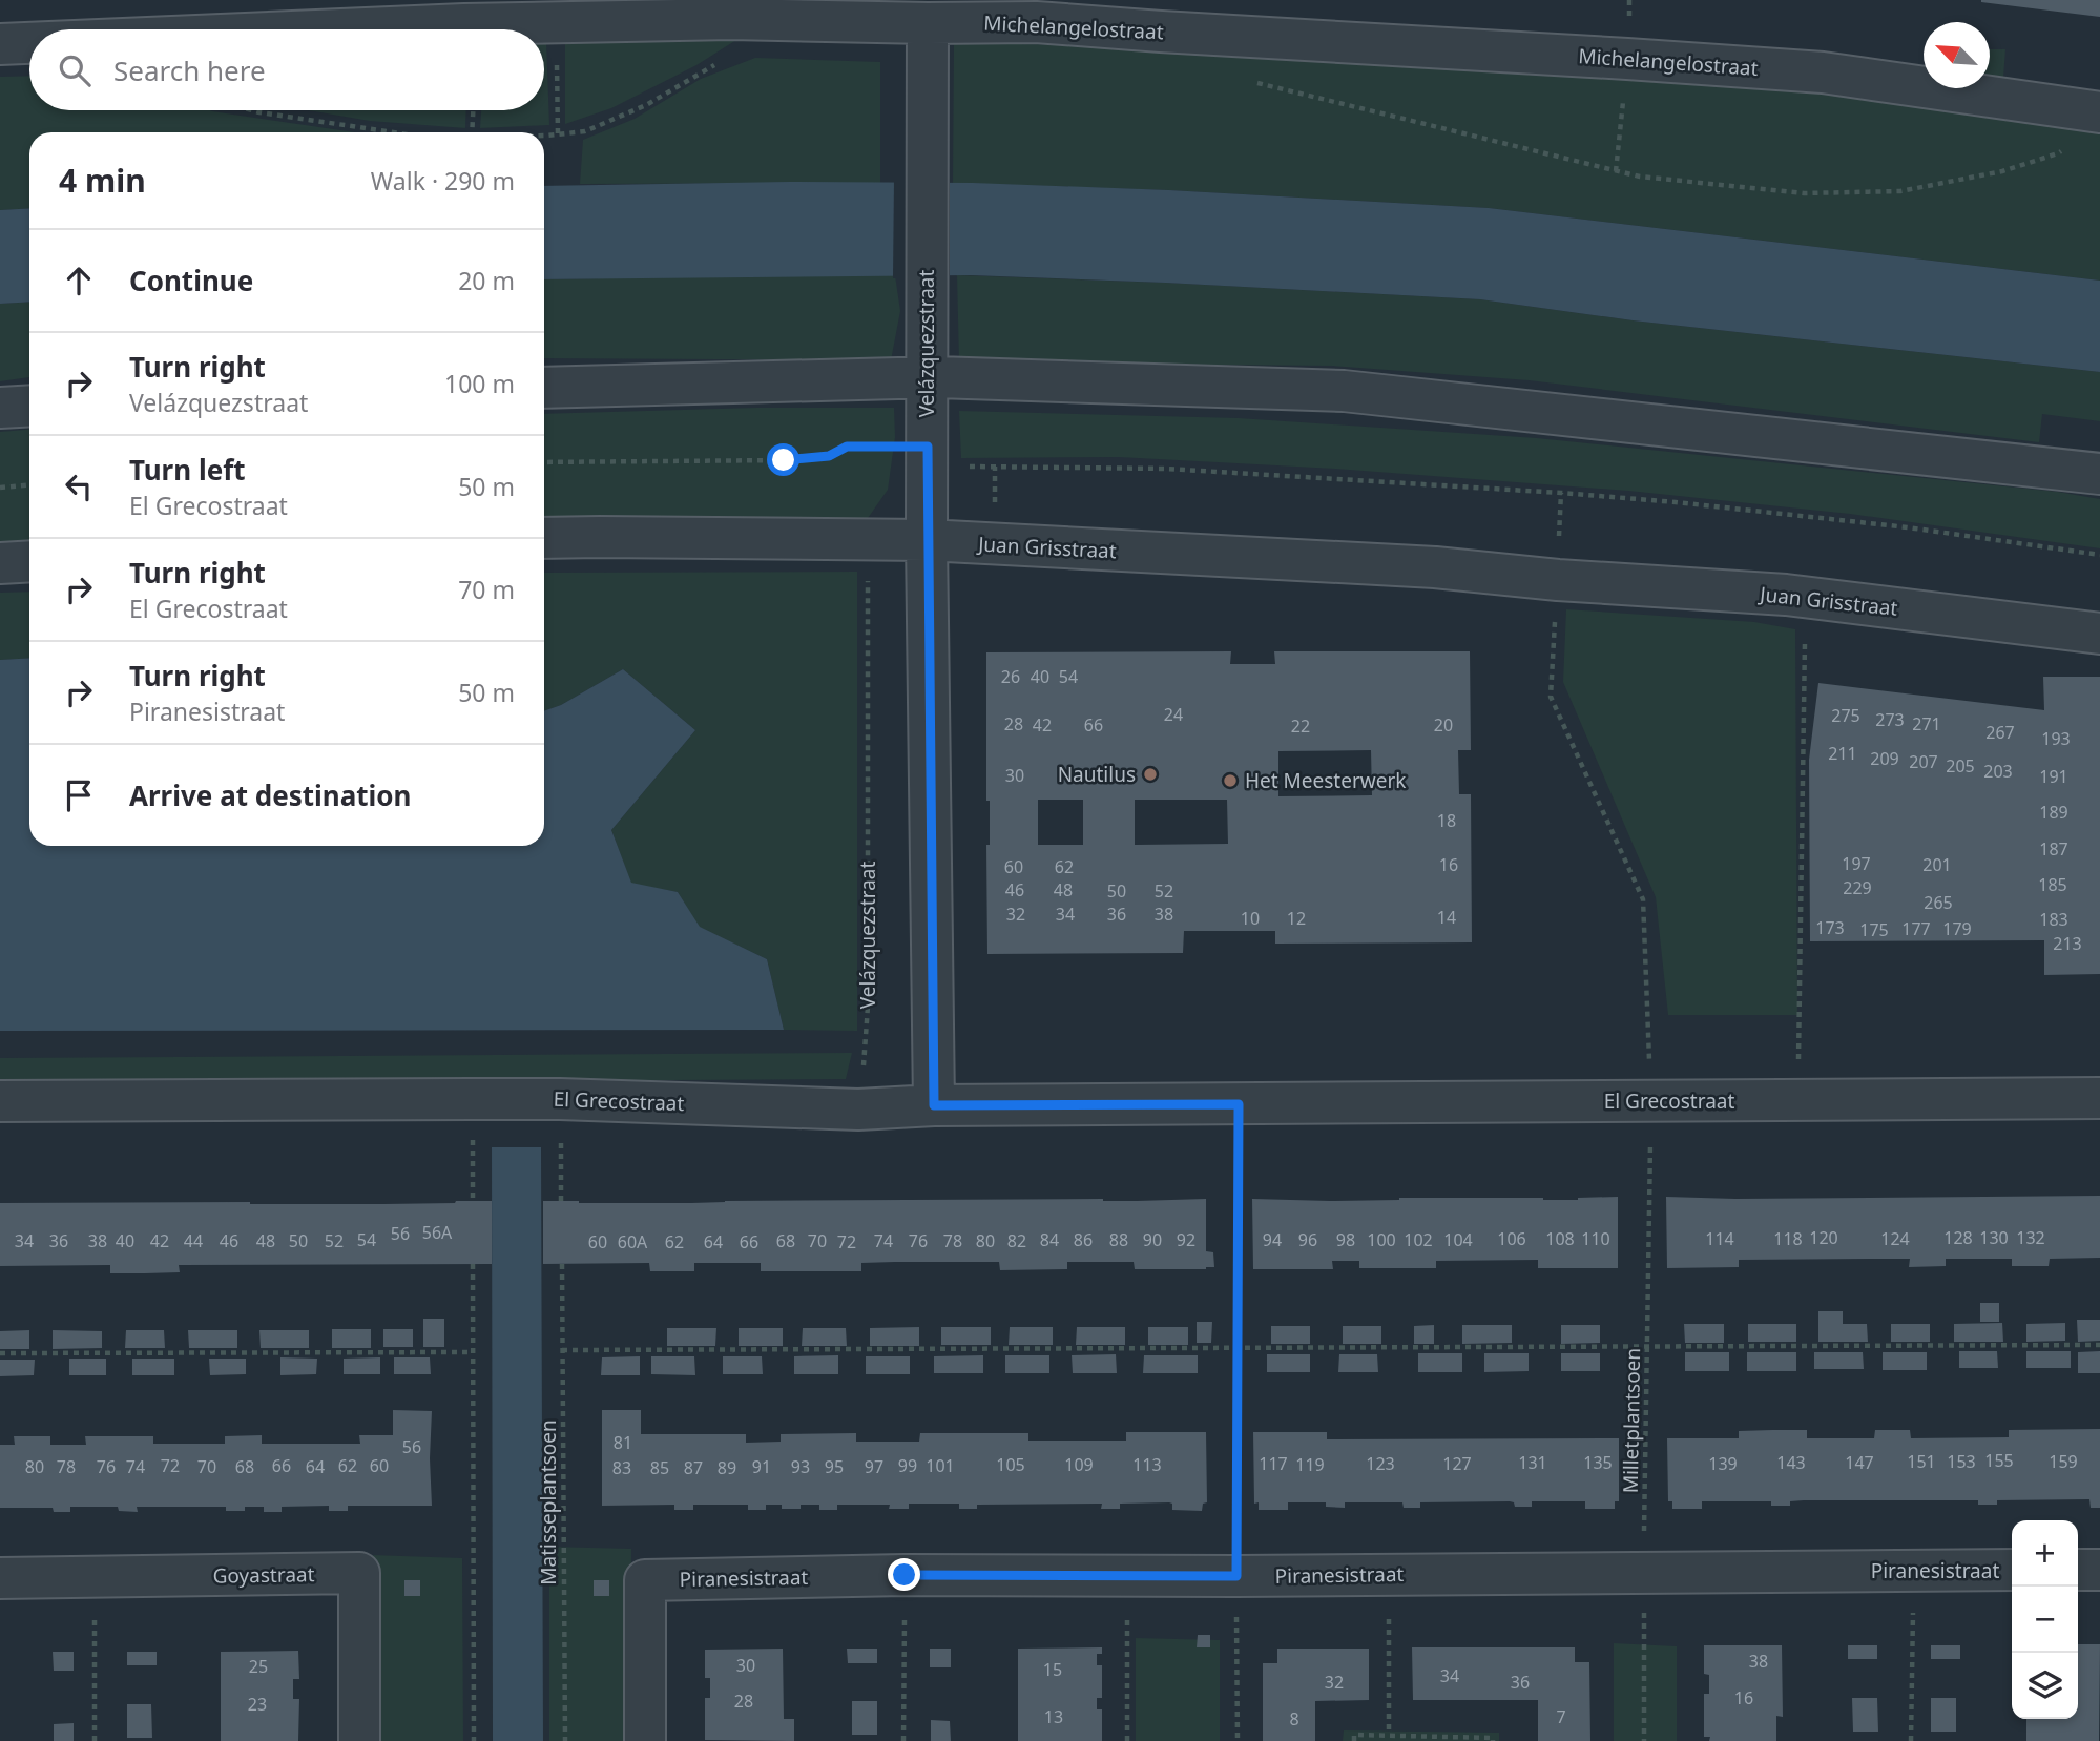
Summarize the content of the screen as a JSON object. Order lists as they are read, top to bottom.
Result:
{
  "streets": {
    "street": [
      "Michelangelostraat",
      "Velázquezstraat",
      "Juan Grisstraat",
      "El Grecostraat",
      "Piranesistraat",
      "Goyastraat"
    ],
    "path": ["Milletplantsoen", "Matisseplantsoen"]
  },
  "crossings": [
    ["Michelangelostraat", "Velázquezstraat"],
    ["Velázquezstraat", "Juan Grisstraat"],
    ["Velázquezstraat", "El Grecostraat"],
    ["El Grecostraat", "Milletplantsoen"],
    ["Milletplantsoen", "Piranesistraat"]
  ],
  "places": ["Nautilus", "Het Meesterwerk"],
  "house_numbers": [
    "26",
    "40",
    "54",
    "24",
    "275",
    "273",
    "28",
    "271",
    "42",
    "66",
    "20",
    "22",
    "267",
    "193",
    "211",
    "209",
    "207",
    "205",
    "203",
    "30",
    "191",
    "189",
    "18",
    "187",
    "197",
    "16",
    "201",
    "60",
    "62",
    "185",
    "229",
    "46",
    "48",
    "50",
    "52",
    "265",
    "32",
    "34",
    "36",
    "38",
    "14",
    "10",
    "12",
    "183",
    "173",
    "177",
    "179",
    "175",
    "213",
    "56A",
    "56",
    "120",
    "128",
    "130",
    "132",
    "106",
    "108",
    "110",
    "114",
    "118",
    "124",
    "54",
    "84",
    "86",
    "88",
    "90",
    "92",
    "94",
    "96",
    "98",
    "100",
    "102",
    "104",
    "34",
    "36",
    "38",
    "40",
    "42",
    "44",
    "46",
    "48",
    "50",
    "52",
    "68",
    "70",
    "74",
    "76",
    "78",
    "80",
    "82",
    "60",
    "60A",
    "62",
    "64",
    "66",
    "72",
    "81",
    "56",
    "155",
    "151",
    "153",
    "159",
    "131",
    "135",
    "143",
    "147",
    "117",
    "123",
    "127",
    "139",
    "105",
    "109",
    "113",
    "119",
    "72",
    "66",
    "62",
    "60",
    "99",
    "101",
    "80",
    "78",
    "76",
    "74",
    "70",
    "68",
    "64",
    "91",
    "93",
    "95",
    "97",
    "83",
    "85",
    "87",
    "89",
    "38",
    "30",
    "25",
    "15",
    "34",
    "32",
    "36",
    "16",
    "28",
    "23",
    "13",
    "7",
    "8"
  ],
  "north": "top left",
  "page": {
    "search": "Search here",
    "heading": ["4 min", "Walk · 290 m"],
    "list": [
      ["Continue", "20 m"],
      ["Turn right", "Velázquezstraat", "100 m"],
      ["Turn left", "El Grecostraat", "50 m"],
      ["Turn right", "El Grecostraat", "70 m"],
      ["Turn right", "Piranesistraat", "50 m"],
      "Arrive at destination"
    ],
    "map_buttons": ["+", "−"]
  }
}
